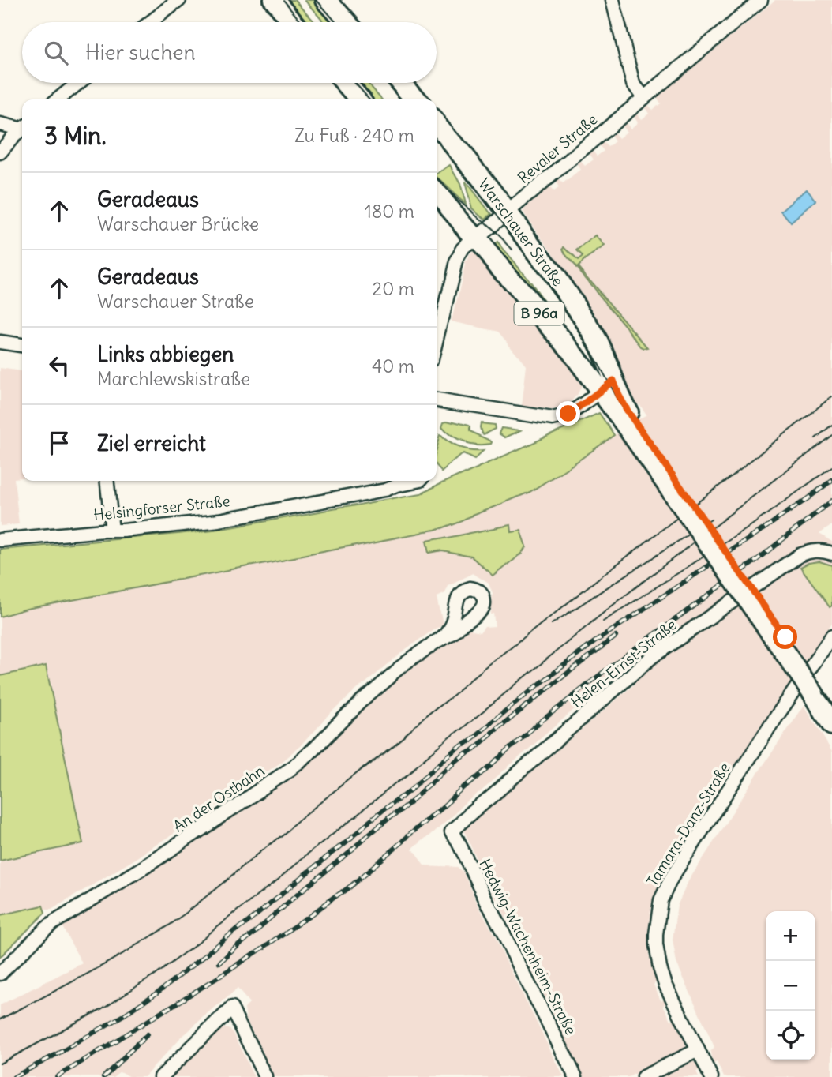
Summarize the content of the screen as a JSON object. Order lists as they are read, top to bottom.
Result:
{
  "streets": {
    "main road": ["Warschauer Straße", "B 96a"],
    "street": [
      "Revaler Straße",
      "Helsingforser Straße",
      "Helen-Ernst-Straße",
      "An der Ostbahn",
      "Tamara-Danz-Straße",
      "Hedwig-Wachenheim-Straße"
    ]
  },
  "crossings": [
    ["Revaler Straße", "Warschauer Straße"],
    ["Warschauer Straße", "B 96a"],
    ["Helen-Ernst-Straße", "Hedwig-Wachenheim-Straße"]
  ],
  "page": {
    "search": "Hier suchen",
    "heading": ["3 Min.", "Zu Fuß · 240 m"],
    "list": [
      ["Geradeaus", "Warschauer Brücke", "180 m"],
      ["Geradeaus", "Warschauer Straße", "20 m"],
      ["Links abbiegen", "Marchlewskistraße", "40 m"],
      "Ziel erreicht"
    ],
    "map_buttons": ["+", "−"]
  }
}
